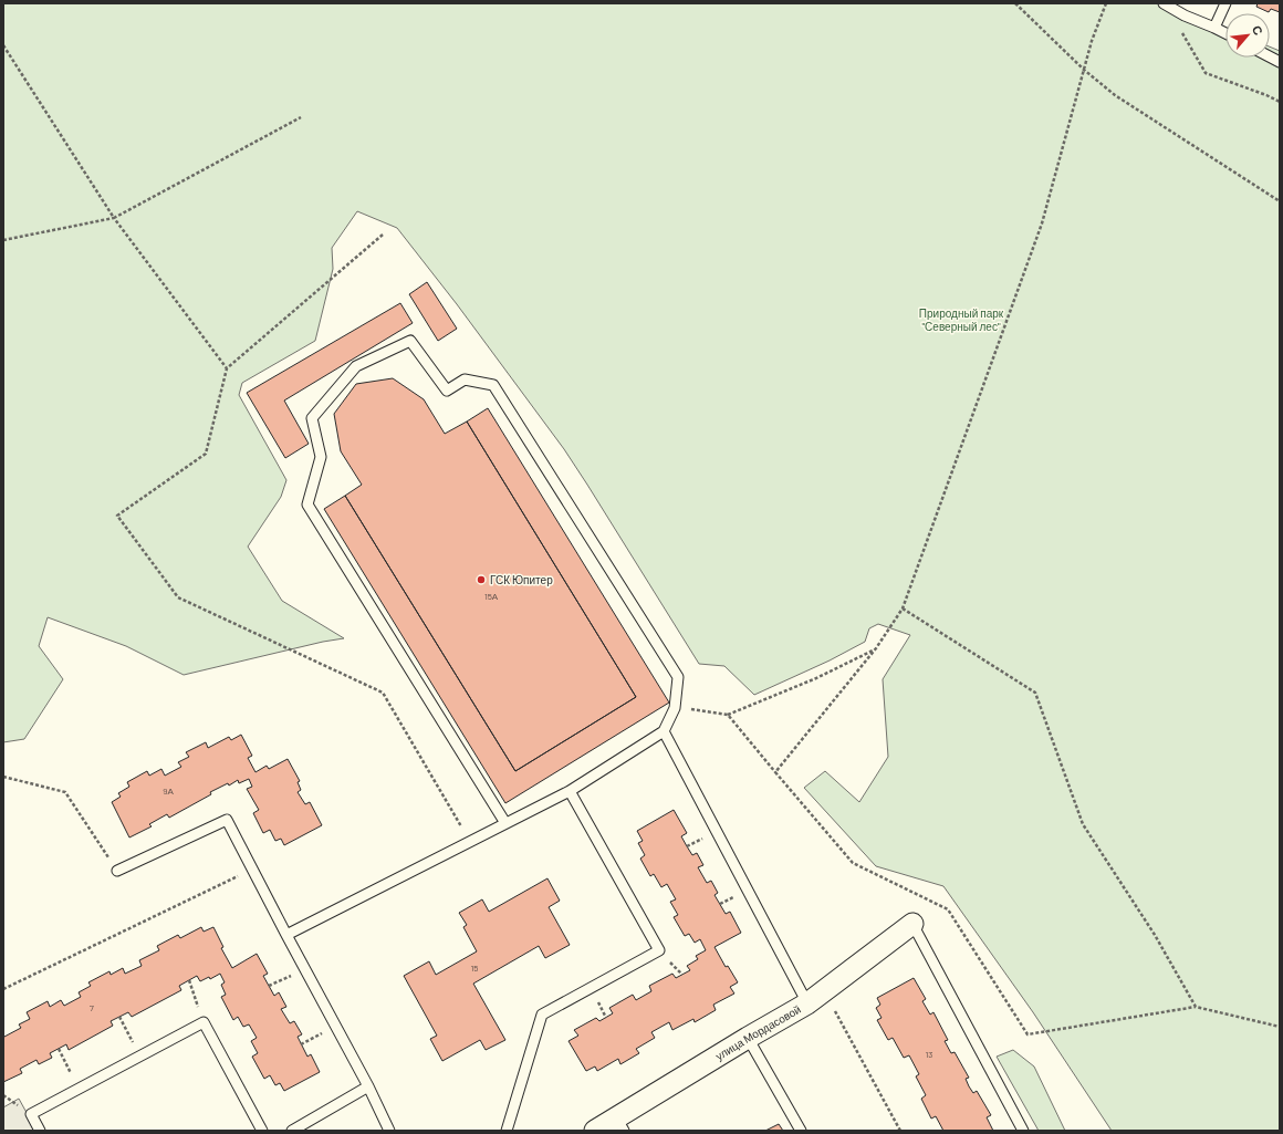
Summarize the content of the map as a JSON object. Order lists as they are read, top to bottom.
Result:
{
  "streets": {
    "street": ["улица Мордасовой"]
  },
  "parks": ["Природный парк \"Северный лес\""],
  "places": ["ГСК Юпитер"],
  "house_numbers": [
    "15А",
    "9А",
    "15",
    "7",
    "13"
  ],
  "north": "top right"
}
